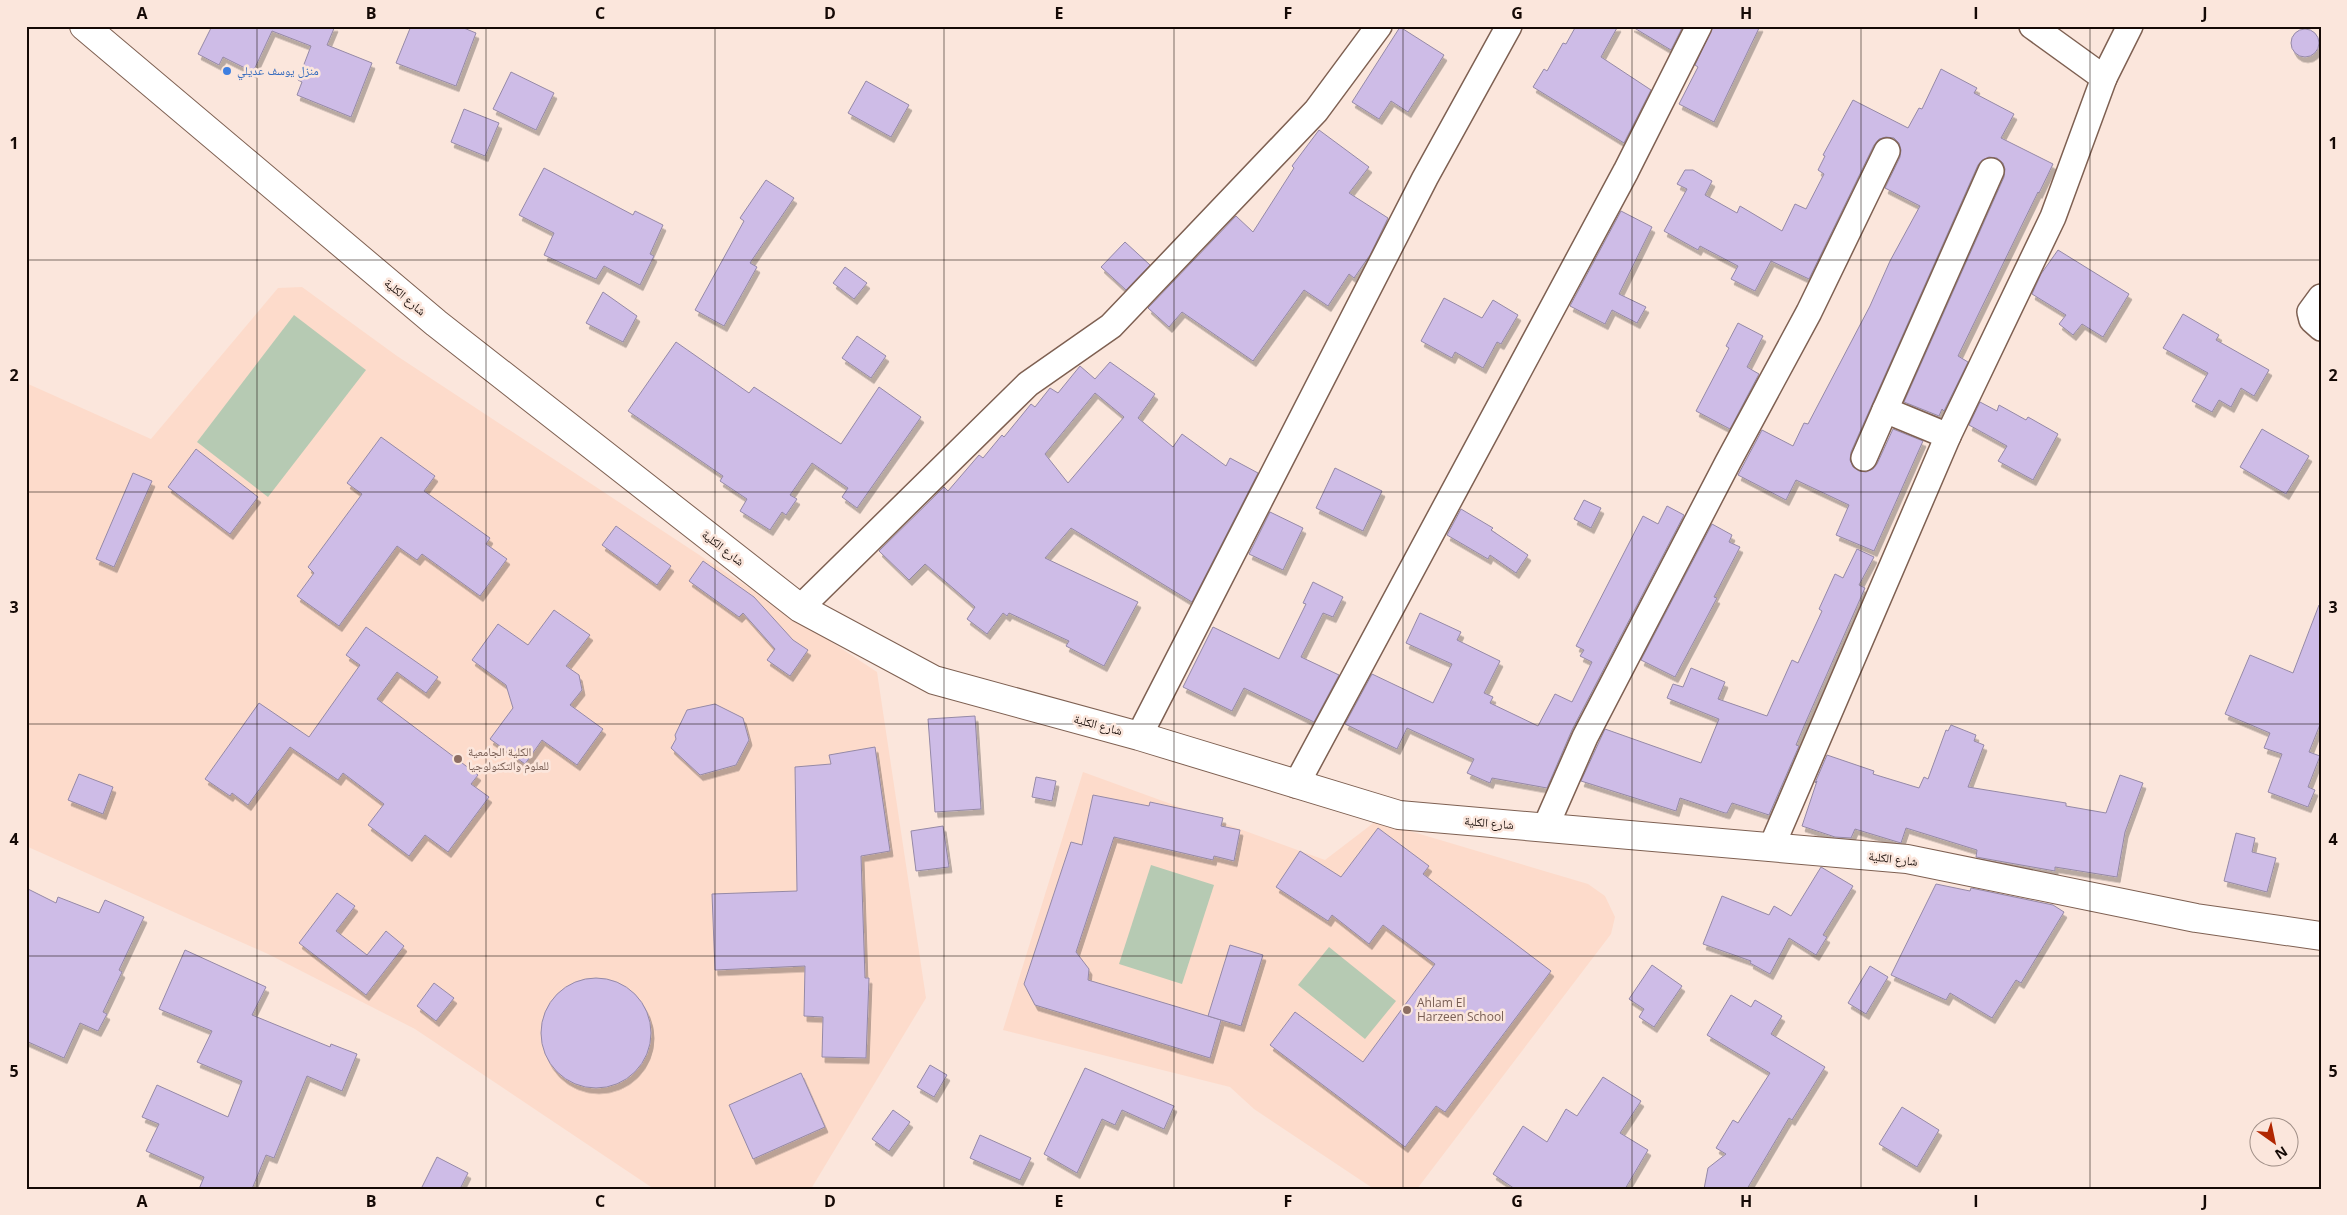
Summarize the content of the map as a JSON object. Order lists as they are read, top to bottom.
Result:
{
  "streets": {
    "street": ["شارع الكلية"]
  },
  "places": ["منزل يوسف عديلي", "الكلية الجامعية للعلوم والتكنولوجيا", "Ahlam El Harzeen School"],
  "north": "bottom right",
  "grid": {
    "columns": [
      "A",
      "B",
      "C",
      "D",
      "E",
      "F",
      "G",
      "H",
      "I",
      "J"
    ],
    "rows": [
      "1",
      "2",
      "3",
      "4",
      "5"
    ]
  }
}
